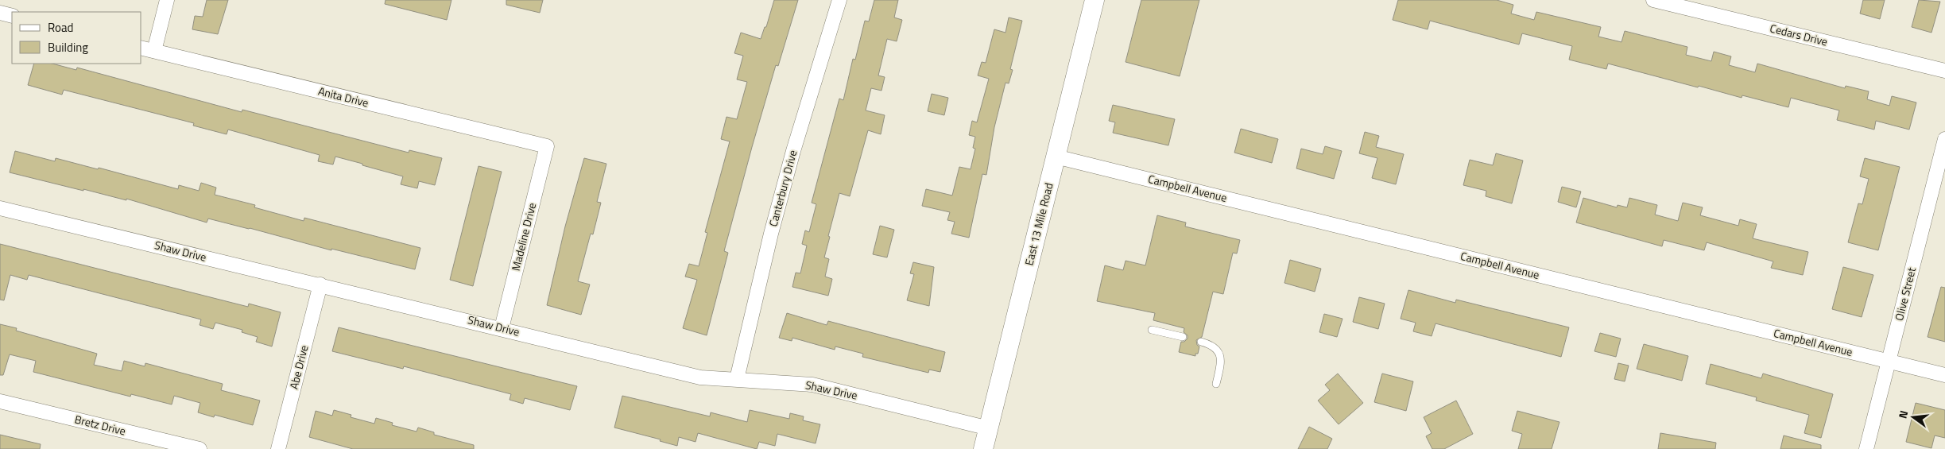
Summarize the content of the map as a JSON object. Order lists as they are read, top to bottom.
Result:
{
  "streets": {
    "main road": ["East 13 Mile Road"],
    "street": [
      "Cedars Drive",
      "Anita Drive",
      "Canterbury Drive",
      "Campbell Avenue",
      "Madeline Drive",
      "Shaw Drive",
      "Olive Street",
      "Abe Drive",
      "Bretz Drive"
    ]
  },
  "crossings": [
    ["Anita Drive", "Madeline Drive"],
    ["Canterbury Drive", "Shaw Drive"],
    ["Campbell Avenue", "East 13 Mile Road"],
    ["Campbell Avenue", "Olive Street"],
    ["East 13 Mile Road", "Shaw Drive"],
    ["Madeline Drive", "Shaw Drive"],
    ["Shaw Drive", "Abe Drive"]
  ],
  "legend": ["Road", "Building"],
  "north": "left"
}
